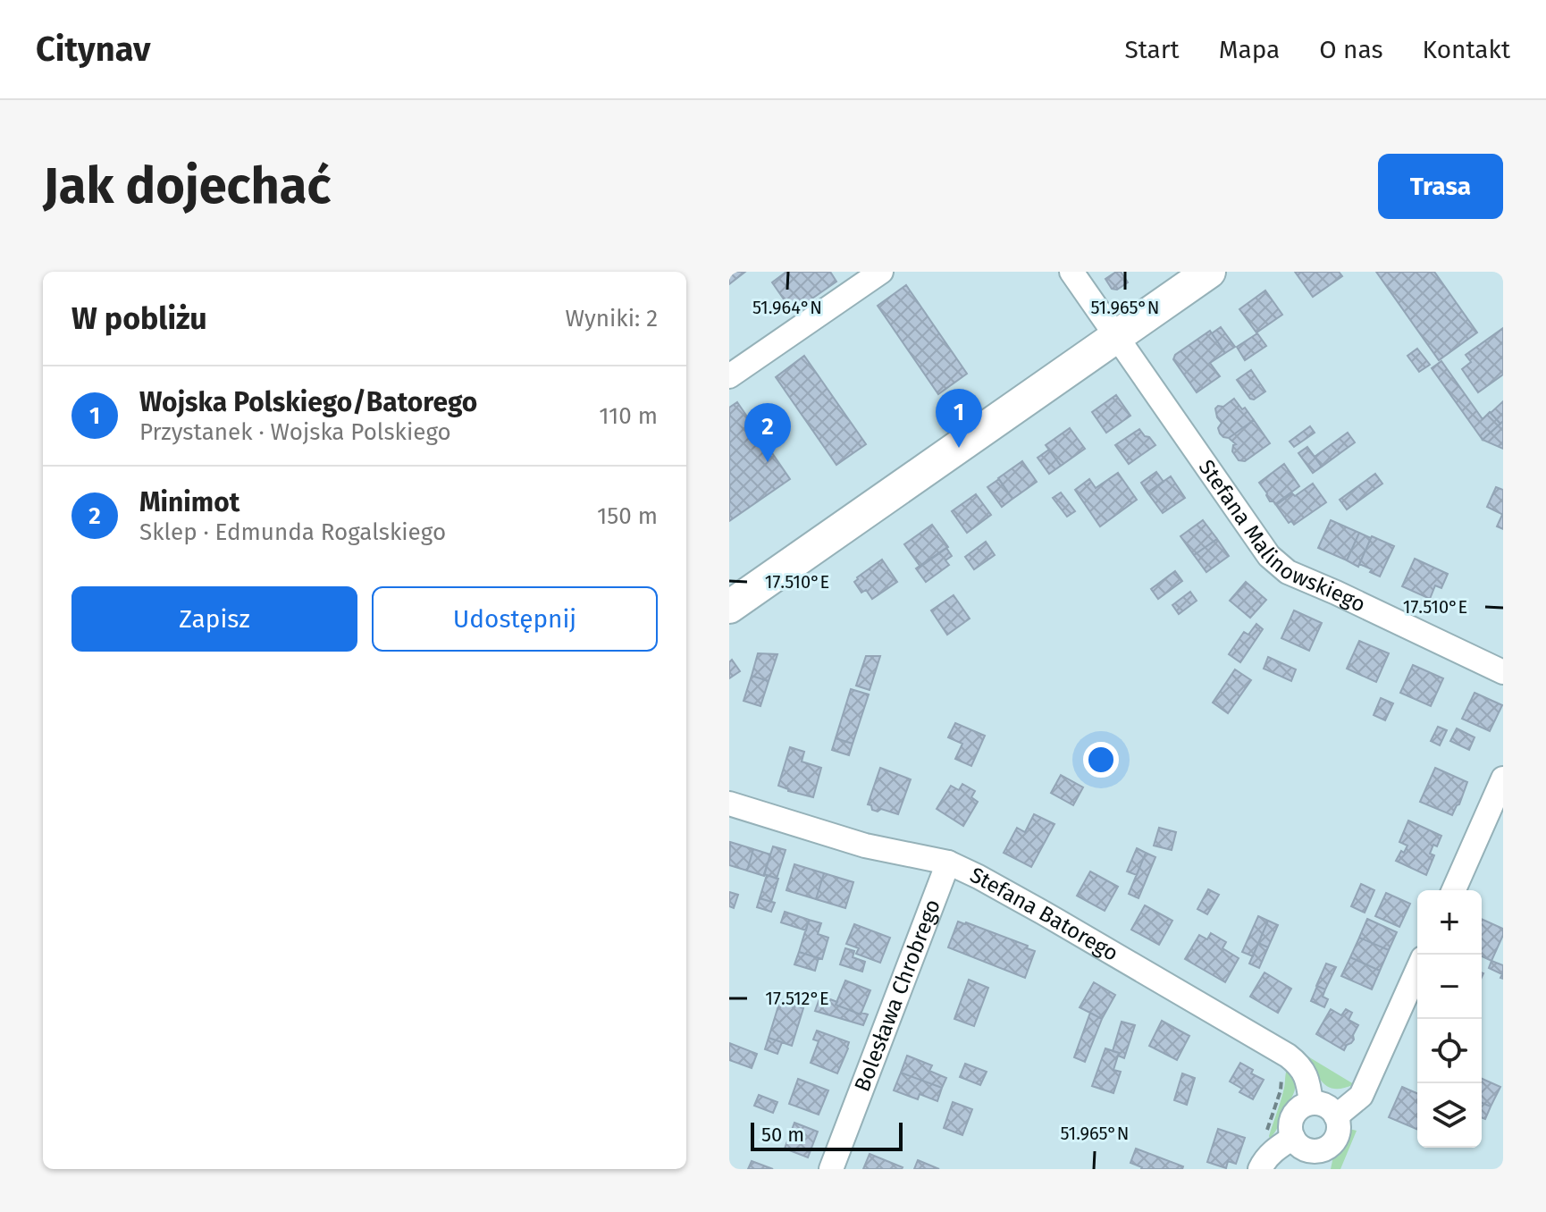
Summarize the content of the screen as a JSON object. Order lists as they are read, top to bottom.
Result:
{
  "streets": {
    "street": ["Stefana Malinowskiego", "Stefana Batorego", "Bolesława Chrobrego"]
  },
  "crossings": [
    ["Stefana Batorego", "Bolesława Chrobrego"]
  ],
  "scale_bar": "50 m",
  "page": {
    "header": "Citynav",
    "nav": [
      "Start",
      "Mapa",
      "O nas",
      "Kontakt"
    ],
    "buttons": [
      "Trasa",
      ["Zapisz", "Udostępnij"]
    ],
    "title": "Jak dojechać",
    "heading": ["W pobliżu", "Wyniki: 2"],
    "list": [
      {
        "mark": "1",
        "name": "Wojska Polskiego/Batorego",
        "note": "Przystanek · Wojska Polskiego",
        "value": "110 m"
      },
      {
        "mark": "2",
        "name": "Minimot",
        "note": "Sklep · Edmunda Rogalskiego",
        "value": "150 m"
      }
    ],
    "pins": ["1", "2"],
    "map_buttons": ["+", "−"],
    "scale": "50 m"
  },
  "coordinates": [
    "51.964°N",
    "51.965°N",
    "17.510°E",
    "17.512°E"
  ]
}
